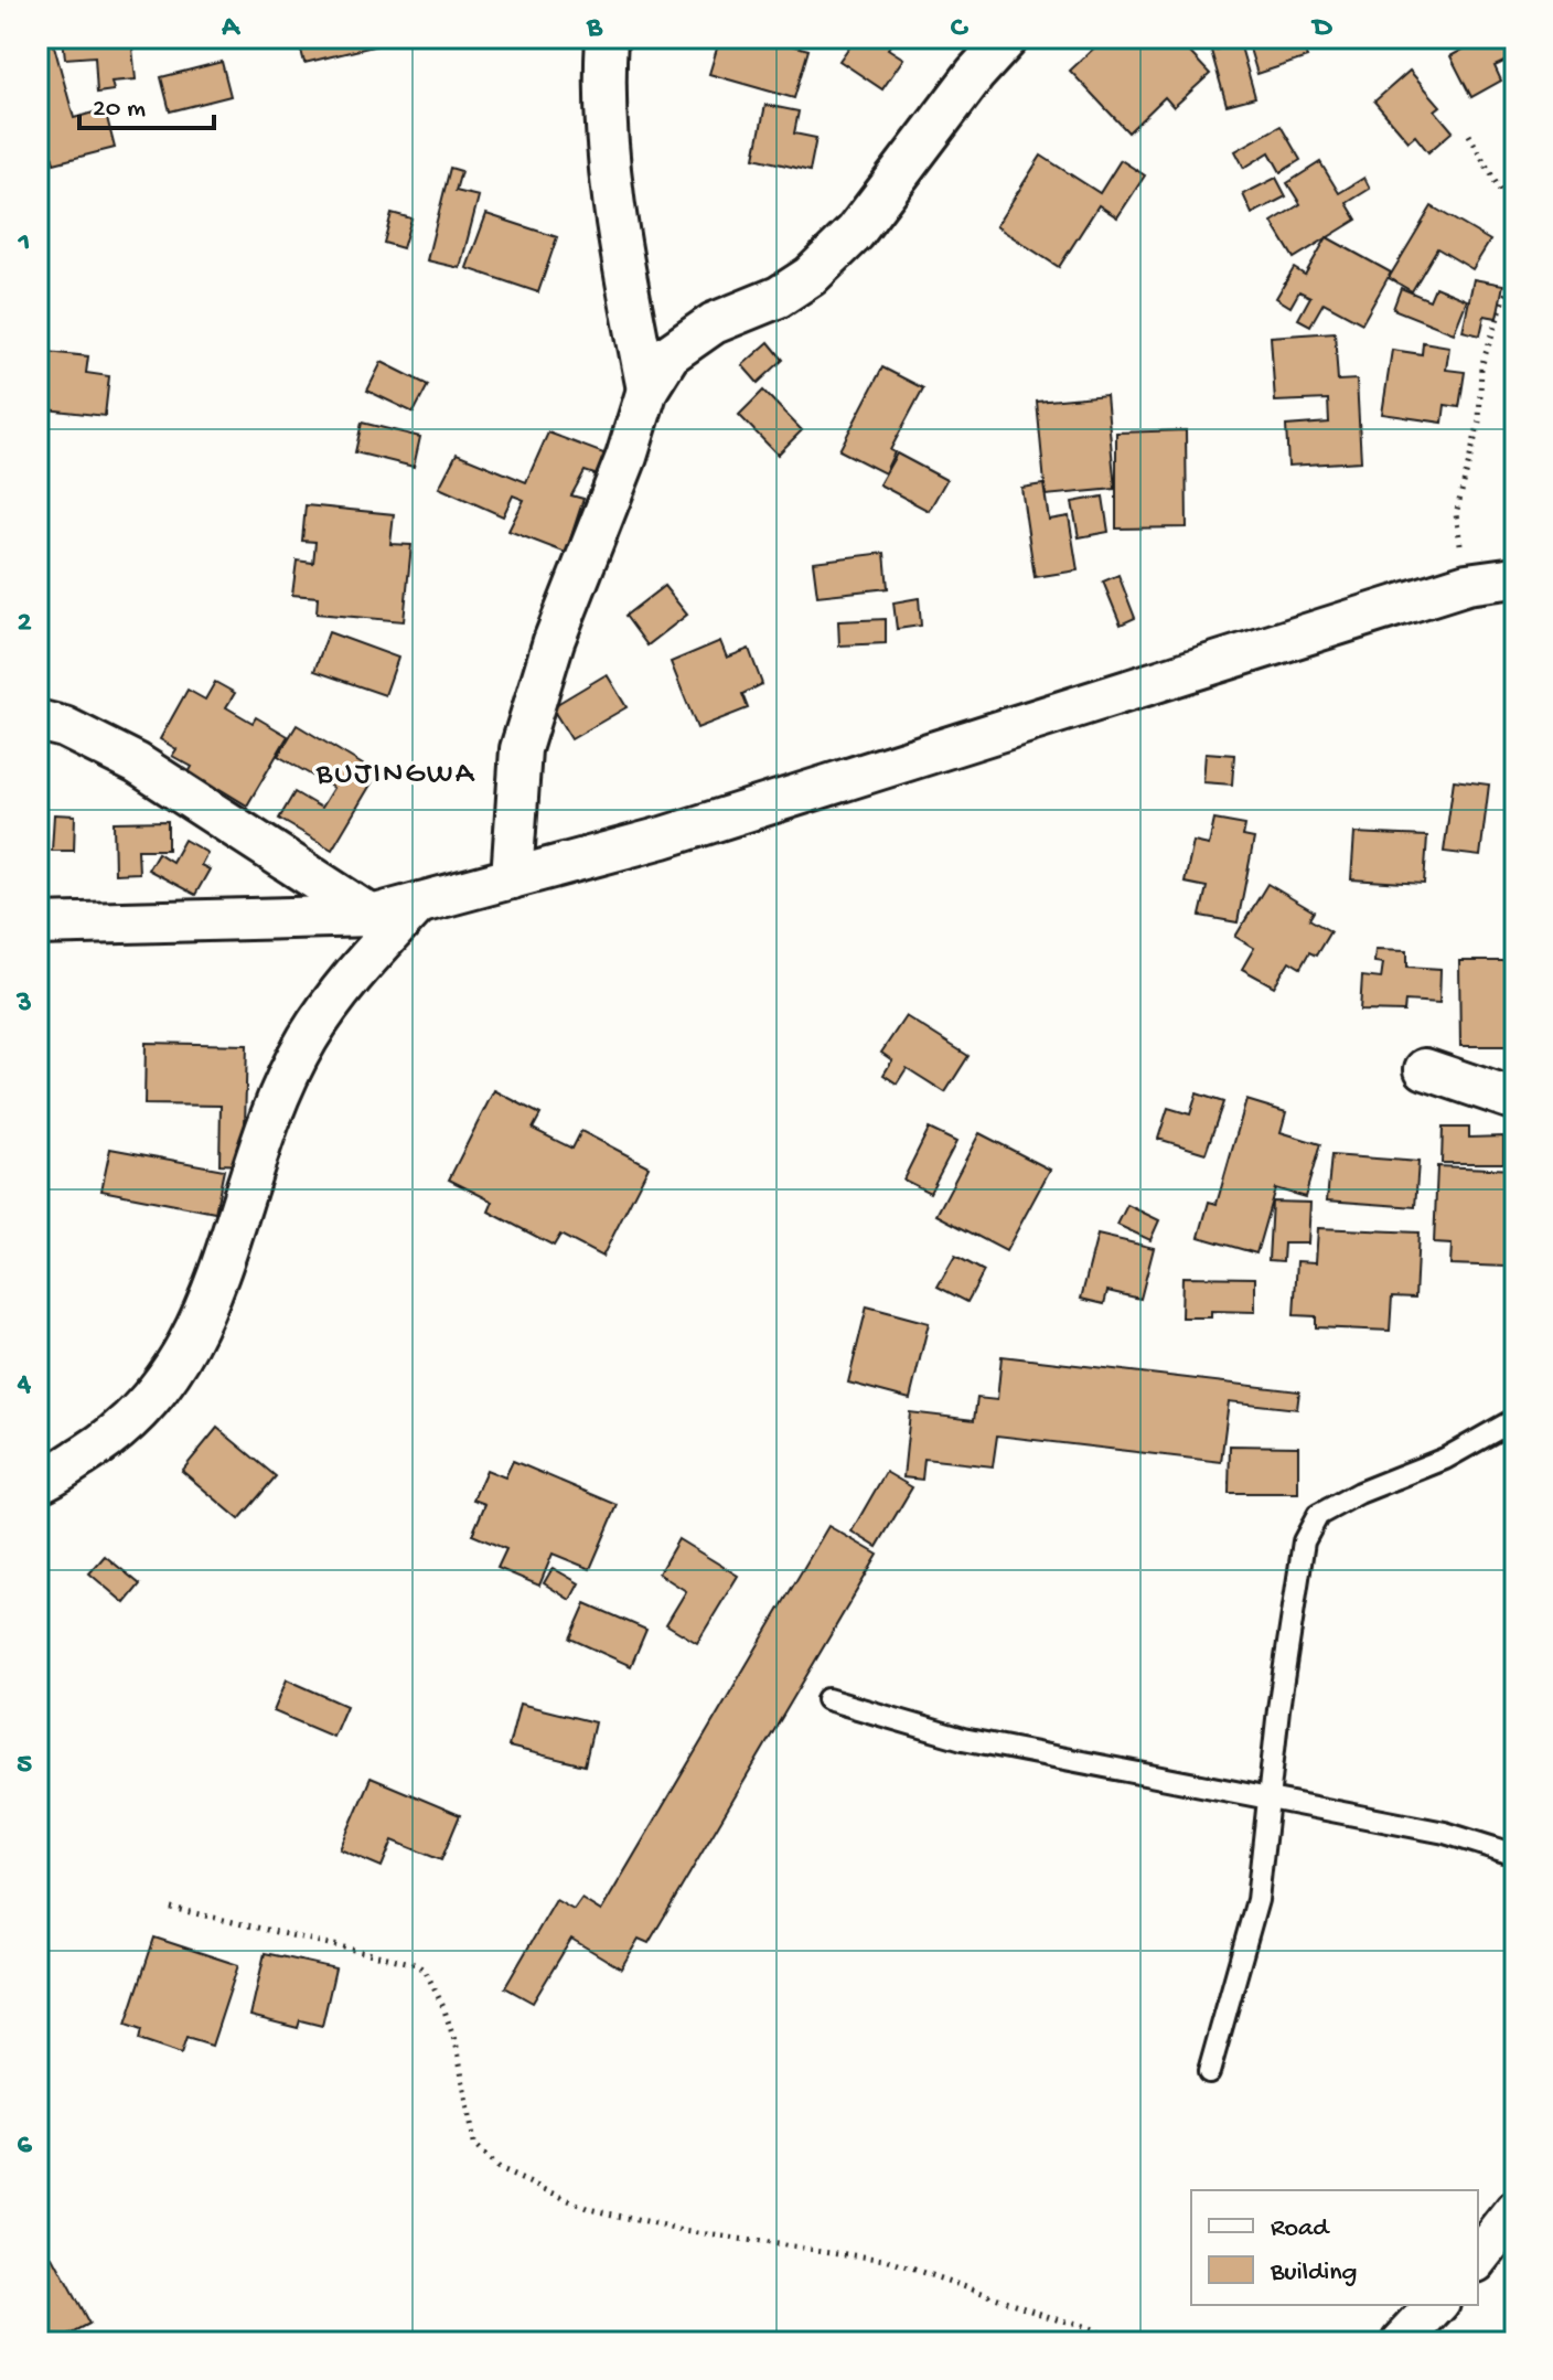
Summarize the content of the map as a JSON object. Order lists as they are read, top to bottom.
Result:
{
  "districts": ["BUJINGWA"],
  "legend": ["Road", "Building"],
  "scale_bar": "20 m",
  "grid": {
    "columns": [
      "A",
      "B",
      "C",
      "D"
    ],
    "rows": [
      "1",
      "2",
      "3",
      "4",
      "5",
      "6"
    ]
  }
}
